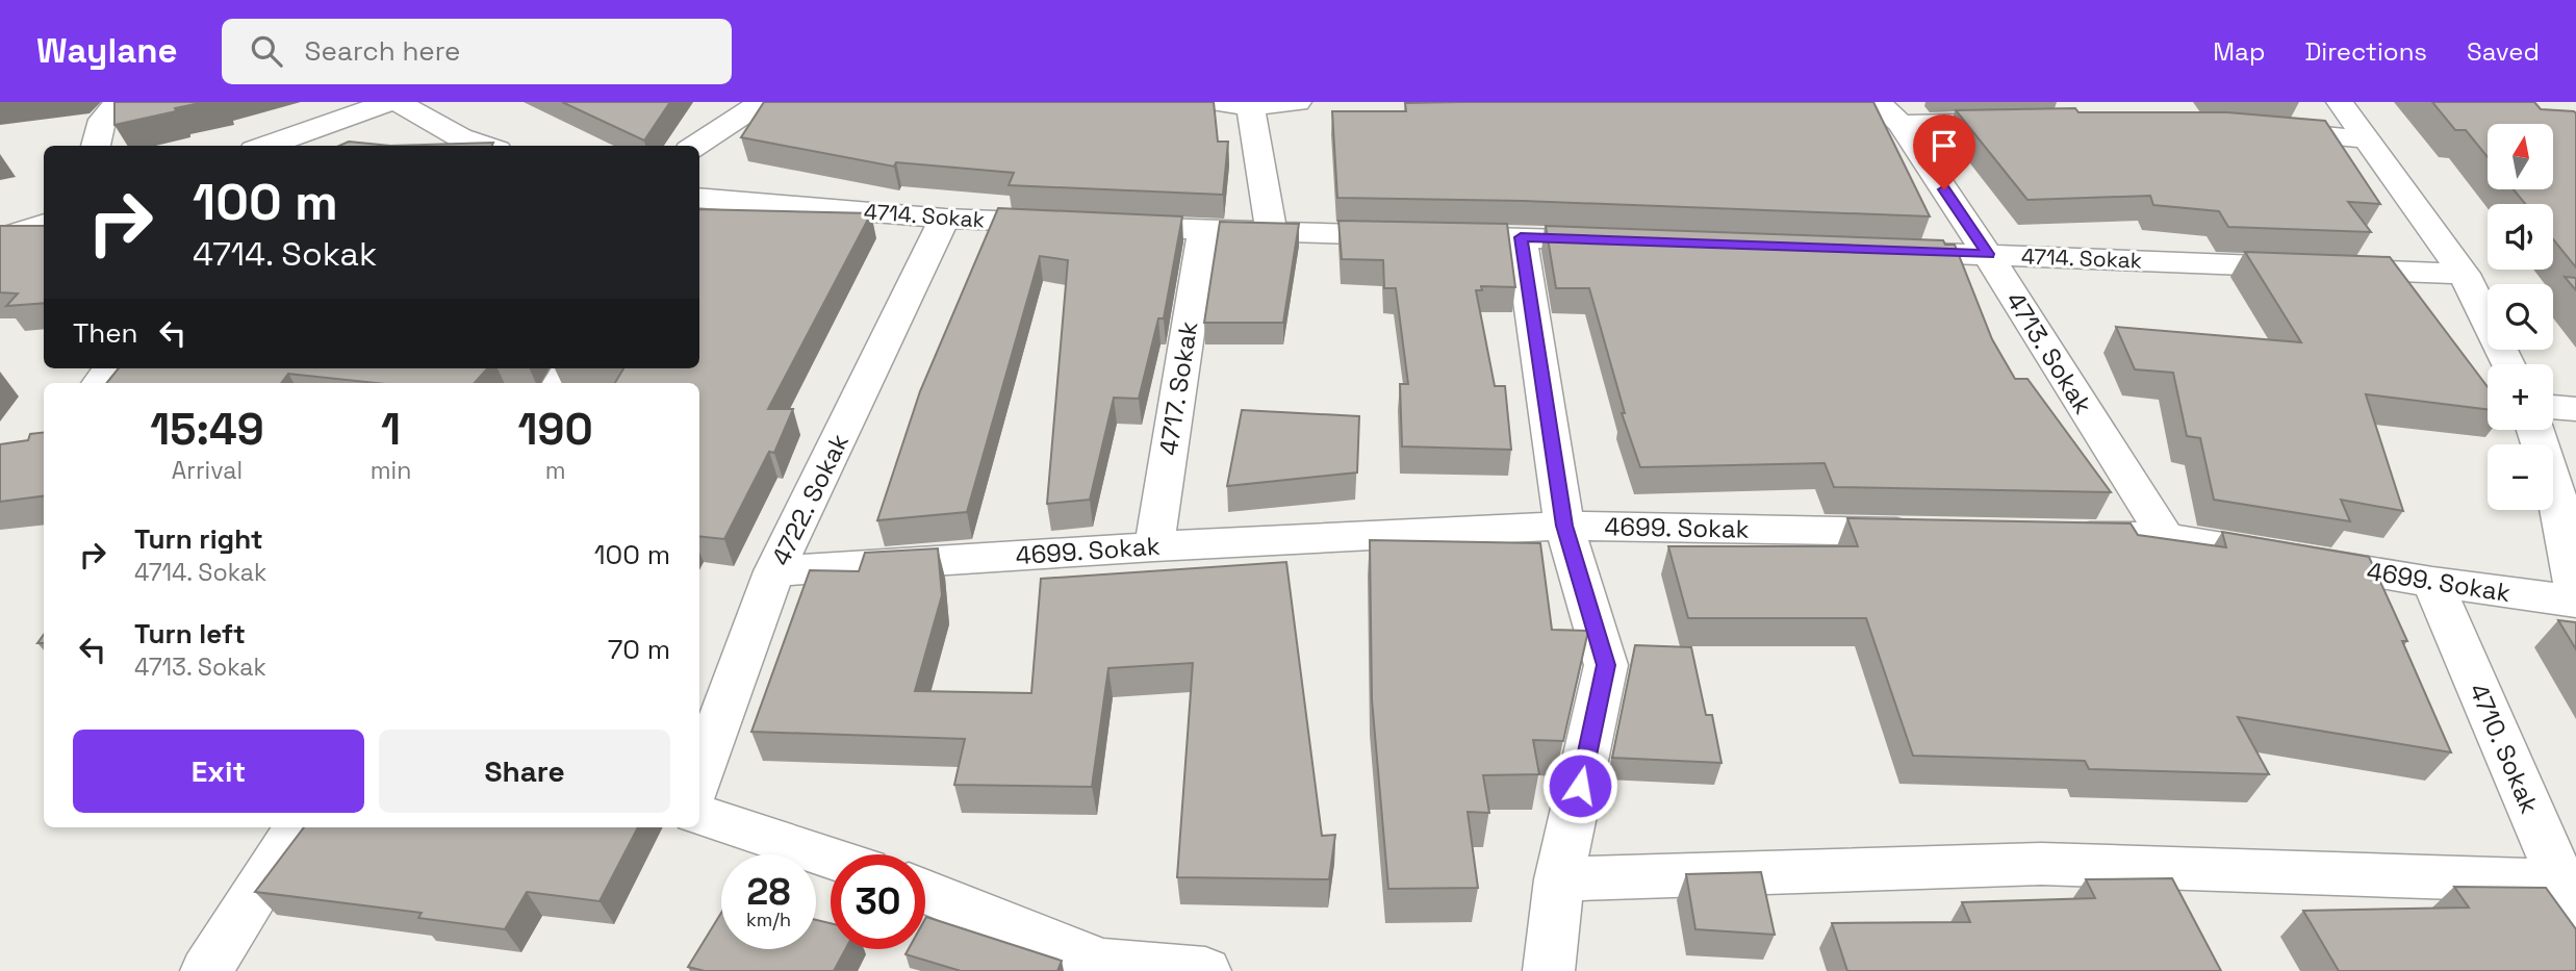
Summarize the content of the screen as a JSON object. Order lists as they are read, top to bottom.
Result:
{
  "streets": {
    "street": [
      "4714. Sokak",
      "4713. Sokak",
      "4717. Sokak",
      "4722. Sokak",
      "4699. Sokak",
      "4710. Sokak"
    ]
  },
  "crossings": [
    ["4714. Sokak", "4713. Sokak"],
    ["4714. Sokak", "4717. Sokak"],
    ["4714. Sokak", "4722. Sokak"],
    ["4713. Sokak", "4699. Sokak"],
    ["4717. Sokak", "4699. Sokak"],
    ["4722. Sokak", "4699. Sokak"],
    ["4699. Sokak", "4710. Sokak"]
  ],
  "north": "top",
  "page": {
    "header": "Waylane",
    "search": "Search here",
    "nav": ["Map", "Directions", "Saved"],
    "map_buttons": ["+", "−"],
    "turn": ["100 m", "4714. Sokak"],
    "then": "Then",
    "eta": [
      "15:49",
      "Arrival",
      "1",
      "min",
      "190",
      "m"
    ],
    "list": [
      {
        "name": "Turn right",
        "note": "4714. Sokak",
        "value": "100 m"
      },
      {
        "name": "Turn left",
        "note": "4713. Sokak",
        "value": "70 m"
      }
    ],
    "buttons": ["Exit", "Share"],
    "speed": "28 km/h",
    "limit": "30"
  }
}
